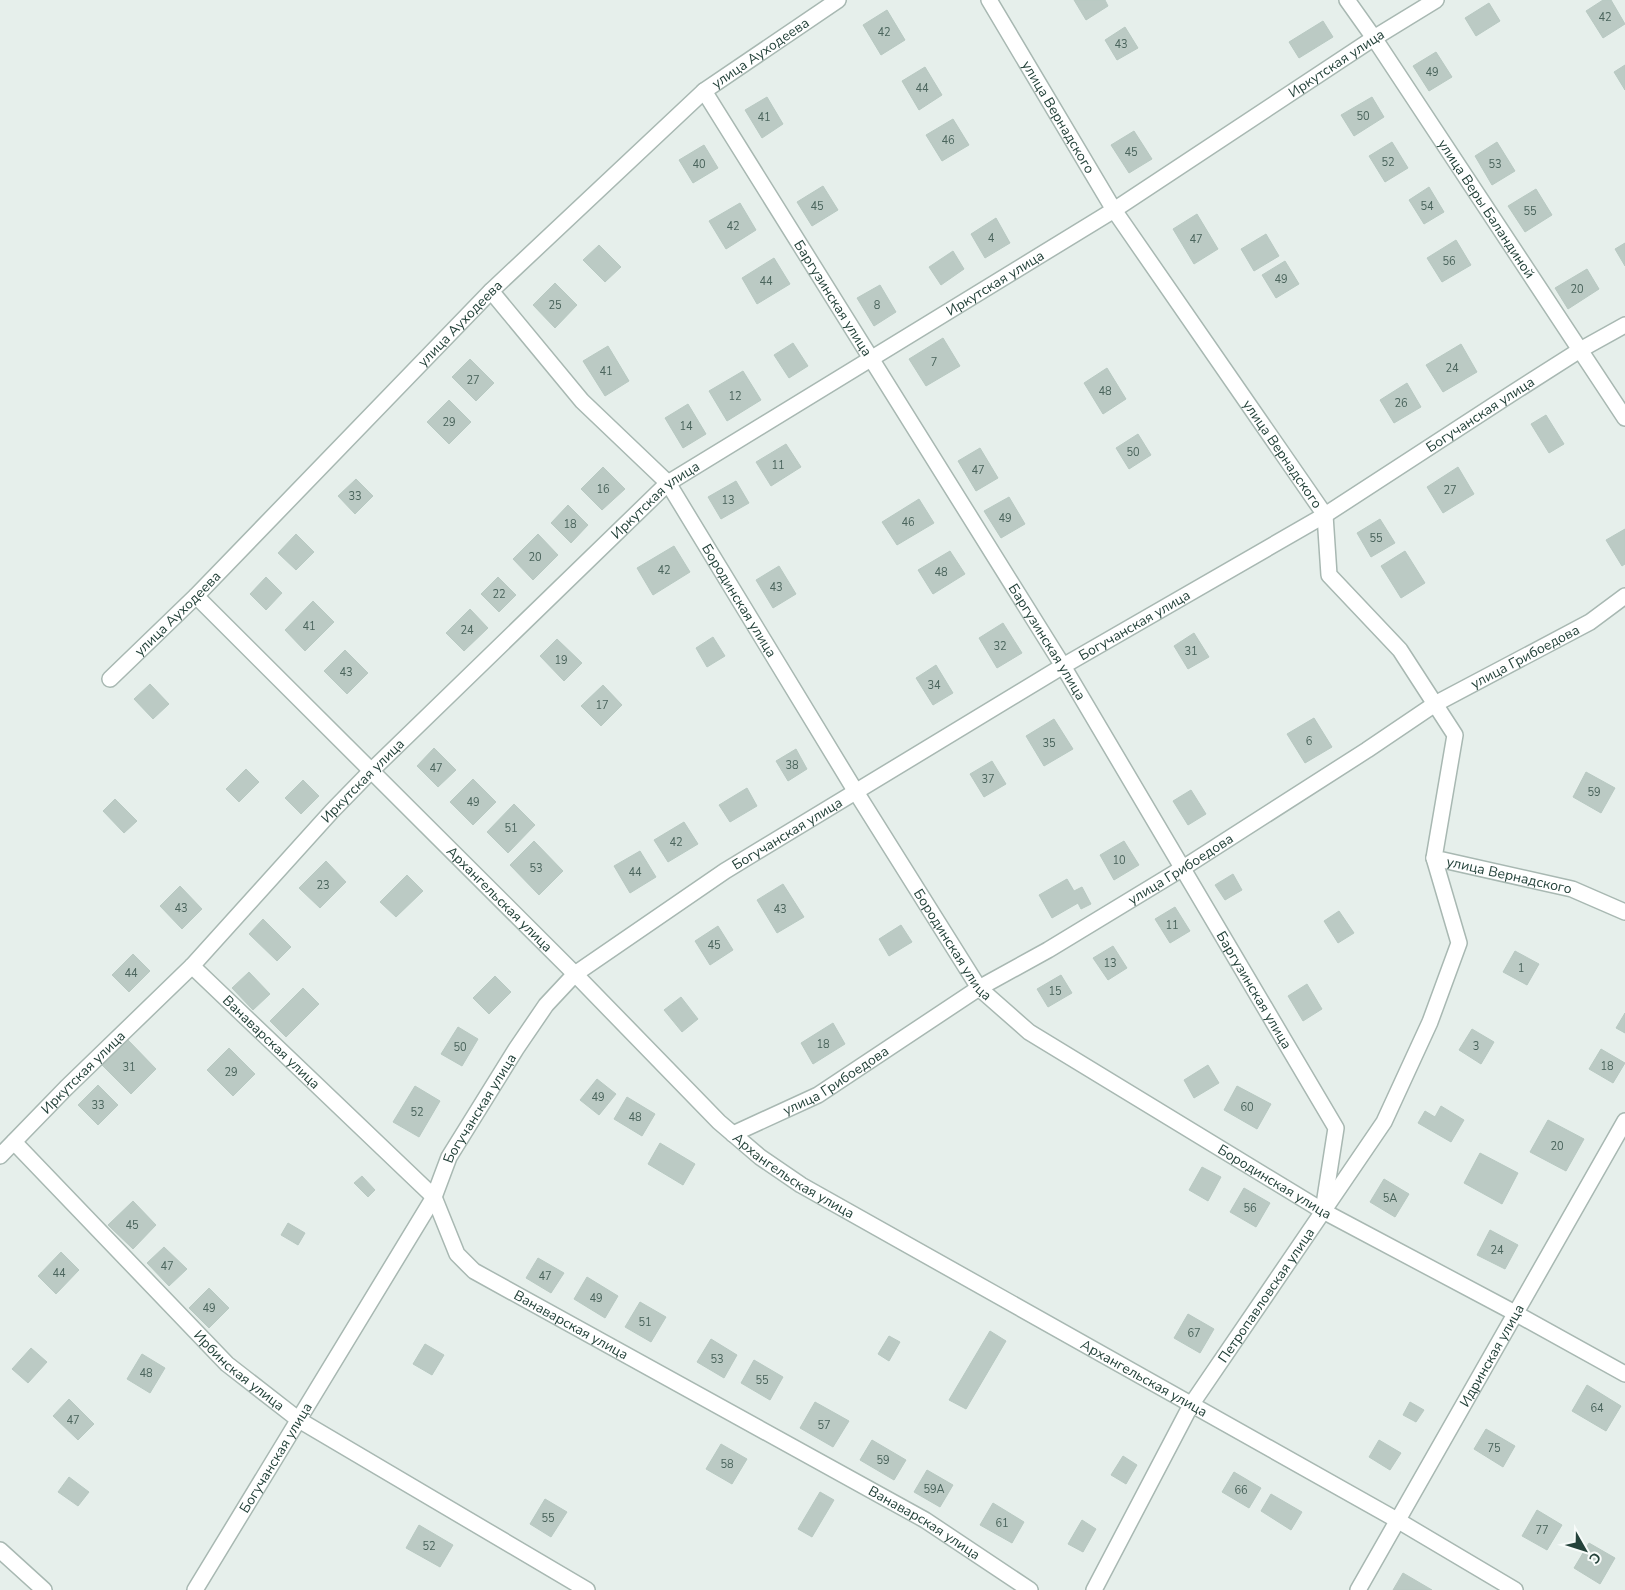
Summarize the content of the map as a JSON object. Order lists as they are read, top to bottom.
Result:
{
  "streets": {
    "street": [
      "улица Ауходеева",
      "Иркутская улица",
      "улица Вернадского",
      "улица Веры Баландиной",
      "Баргузинская улица",
      "Богучанская улица",
      "Бородинская улица",
      "улица Грибоедова",
      "Архангельская улица",
      "Ванаварская улица",
      "Петропавловская улица",
      "Идринская улица",
      "Ирбинская улица"
    ]
  },
  "crossings": [
    ["улица Ауходеева", "Баргузинская улица"],
    ["улица Ауходеева", "Бородинская улица"],
    ["улица Ауходеева", "Архангельская улица"],
    ["Иркутская улица", "улица Вернадского"],
    ["Иркутская улица", "улица Веры Баландиной"],
    ["Иркутская улица", "Баргузинская улица"],
    ["Иркутская улица", "Бородинская улица"],
    ["Иркутская улица", "Архангельская улица"],
    ["Иркутская улица", "Ванаварская улица"],
    ["Иркутская улица", "Ирбинская улица"],
    ["улица Вернадского", "Богучанская улица"],
    ["улица Вернадского", "улица Грибоедова"],
    ["улица Вернадского", "Петропавловская улица"],
    ["улица Веры Баландиной", "Богучанская улица"],
    ["Баргузинская улица", "Богучанская улица"],
    ["Баргузинская улица", "Бородинская улица"],
    ["Баргузинская улица", "улица Грибоедова"],
    ["Баргузинская улица", "Петропавловская улица"],
    ["Богучанская улица", "Бородинская улица"],
    ["Богучанская улица", "Архангельская улица"],
    ["Богучанская улица", "Ванаварская улица"],
    ["Богучанская улица", "Ирбинская улица"],
    ["Бородинская улица", "улица Грибоедова"],
    ["Бородинская улица", "Петропавловская улица"],
    ["Бородинская улица", "Идринская улица"],
    ["улица Грибоедова", "Архангельская улица"],
    ["Архангельская улица", "Петропавловская улица"],
    ["Архангельская улица", "Идринская улица"]
  ],
  "house_numbers": [
    "42",
    "42",
    "43",
    "49",
    "44",
    "50",
    "41",
    "46",
    "45",
    "52",
    "40",
    "53",
    "45",
    "54",
    "55",
    "42",
    "4",
    "47",
    "56",
    "49",
    "44",
    "20",
    "25",
    "8",
    "7",
    "24",
    "41",
    "27",
    "48",
    "12",
    "26",
    "29",
    "14",
    "50",
    "11",
    "47",
    "16",
    "27",
    "33",
    "13",
    "49",
    "46",
    "18",
    "55",
    "20",
    "42",
    "48",
    "43",
    "22",
    "41",
    "24",
    "32",
    "31",
    "19",
    "43",
    "34",
    "17",
    "6",
    "35",
    "38",
    "47",
    "37",
    "59",
    "49",
    "51",
    "42",
    "10",
    "53",
    "44",
    "23",
    "43",
    "43",
    "11",
    "45",
    "13",
    "1",
    "44",
    "15",
    "18",
    "3",
    "50",
    "18",
    "31",
    "29",
    "49",
    "33",
    "60",
    "52",
    "48",
    "20",
    "5А",
    "56",
    "45",
    "24",
    "47",
    "44",
    "47",
    "49",
    "49",
    "51",
    "67",
    "53",
    "48",
    "55",
    "64",
    "47",
    "57",
    "75",
    "59",
    "58",
    "59А",
    "66",
    "55",
    "61",
    "77",
    "52"
  ],
  "north": "bottom right"
}
